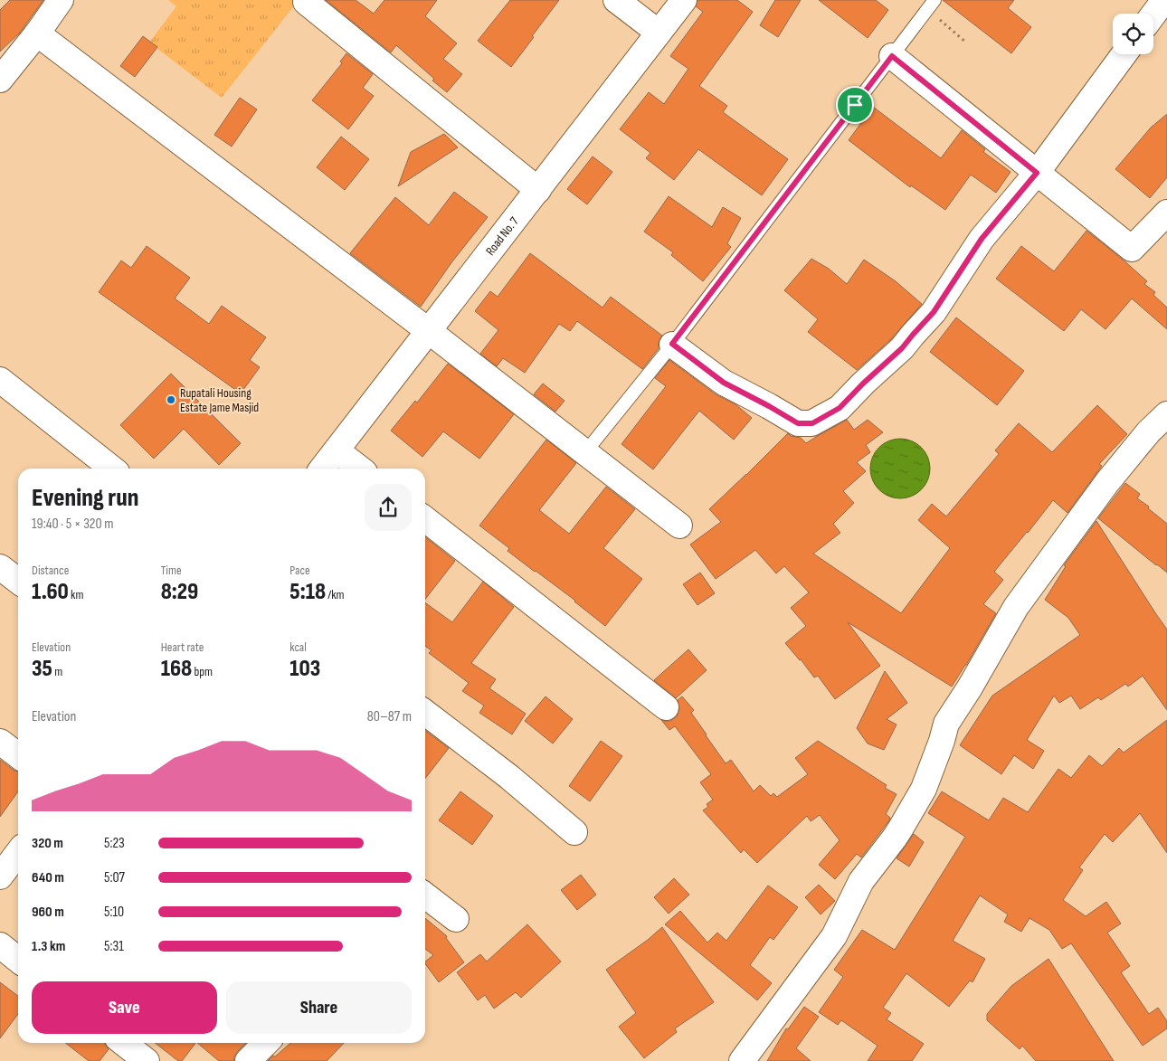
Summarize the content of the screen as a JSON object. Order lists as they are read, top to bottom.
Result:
{
  "streets": {
    "street": ["Road No. 7"]
  },
  "places": ["Rupatali Housing Estate Jame Masjid"],
  "page": {
    "heading": ["Evening run", "19:40 · 5 × 320 m"],
    "stats": [
      ["Distance", "1.60 km"],
      ["Time", "8:29"],
      ["Pace", "5:18 /km"],
      ["Elevation", "35 m"],
      ["Heart rate", "168 bpm"],
      ["kcal", "103"]
    ],
    "chart": ["Elevation", "80–87 m"],
    "list": [
      {
        "name": "320 m",
        "note": "5:23"
      },
      {
        "name": "640 m",
        "note": "5:07"
      },
      {
        "name": "960 m",
        "note": "5:10"
      },
      {
        "name": "1.3 km",
        "note": "5:31"
      }
    ],
    "buttons": ["Save", "Share"]
  }
}
